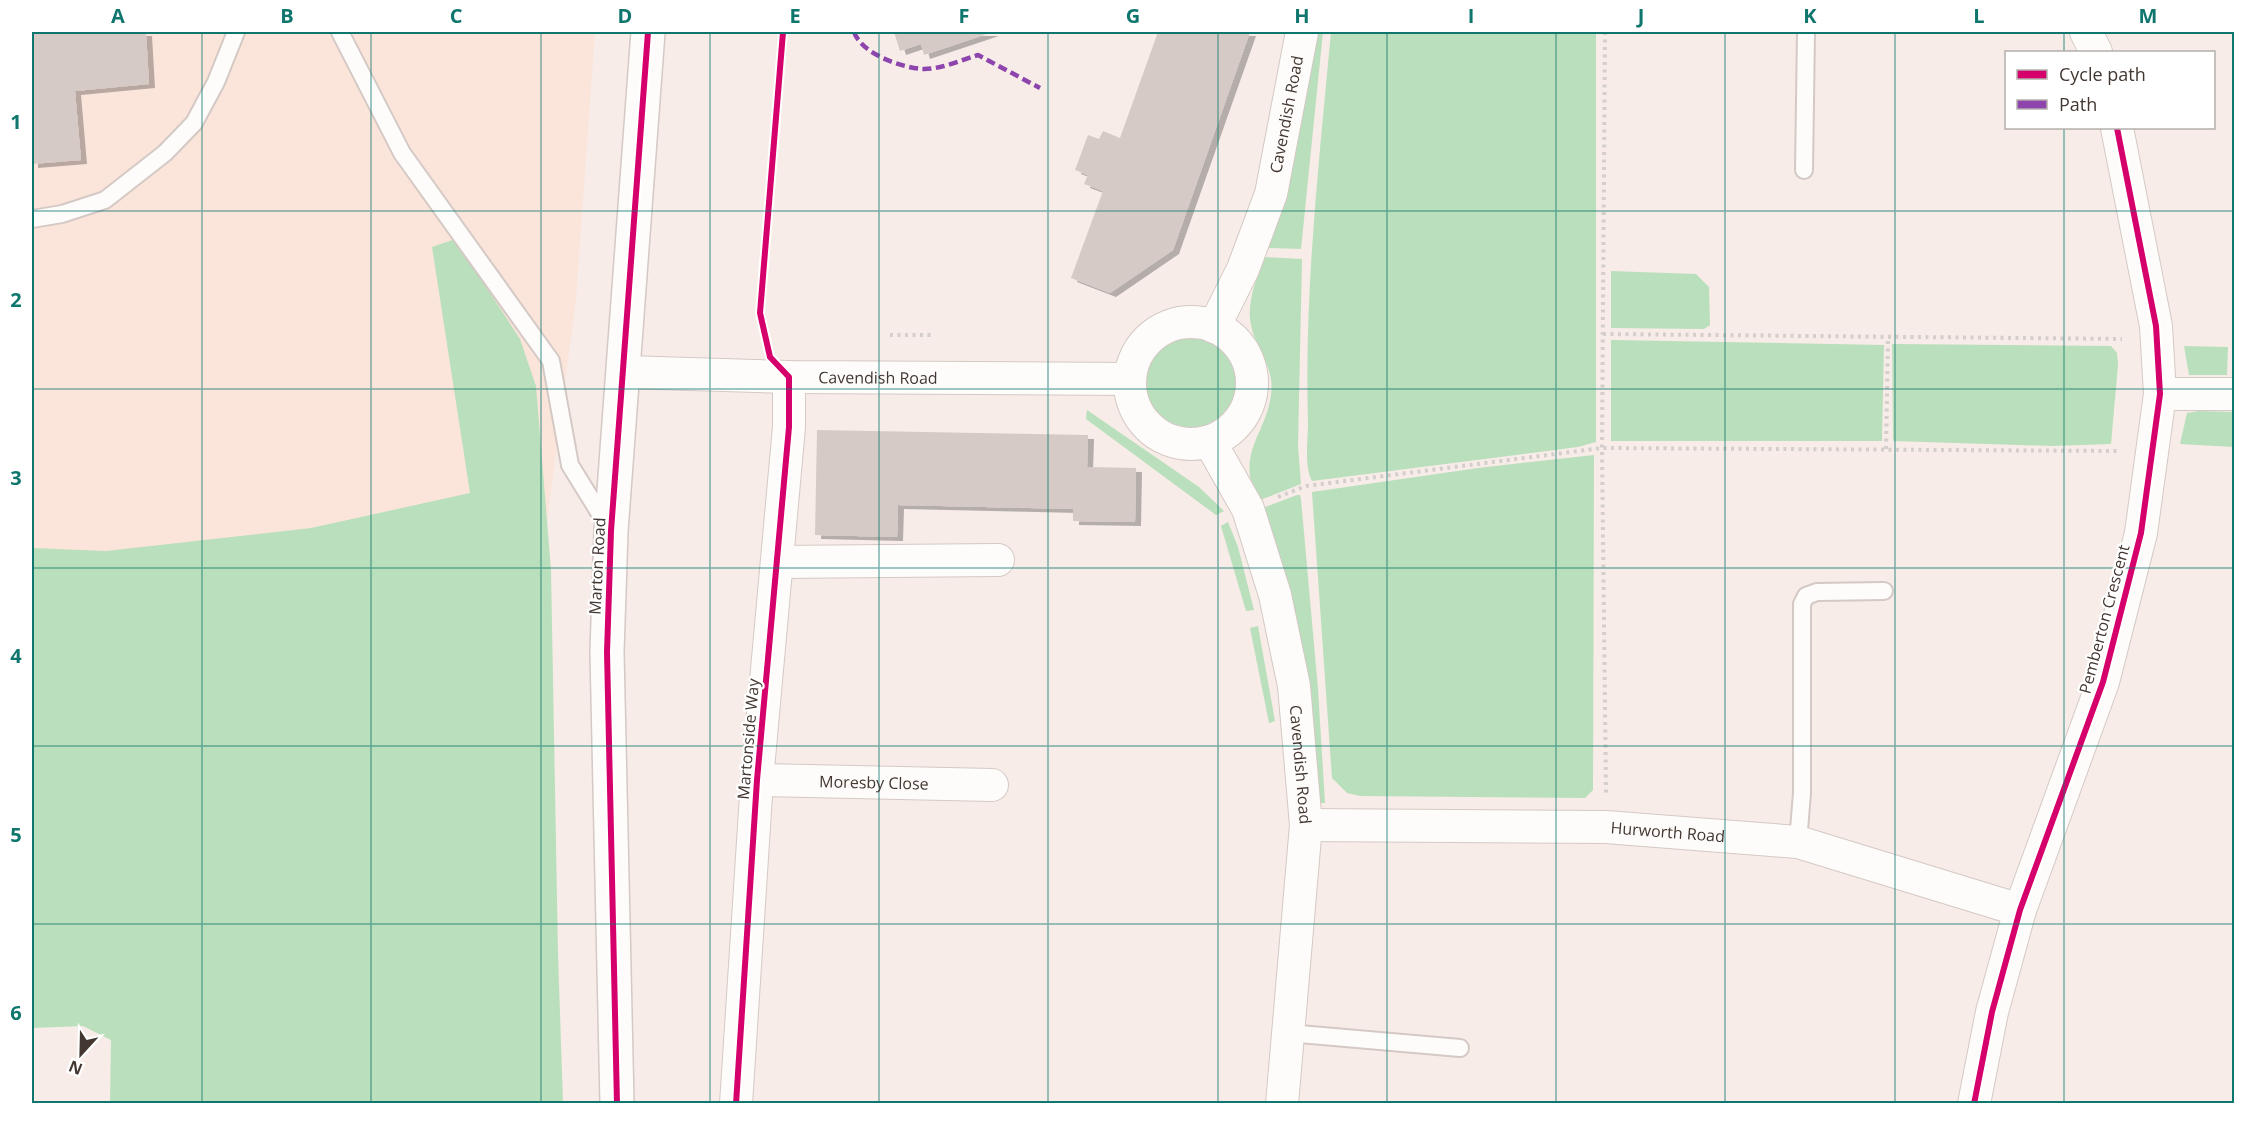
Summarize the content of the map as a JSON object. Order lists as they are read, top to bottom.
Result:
{
  "streets": {
    "main road": ["Marton Road"],
    "street": [
      "Cavendish Road",
      "Pemberton Crescent",
      "Martonside Way",
      "Moresby Close",
      "Hurworth Road"
    ]
  },
  "crossings": [
    ["Cavendish Road", "Marton Road"],
    ["Cavendish Road", "Martonside Way"],
    ["Cavendish Road", "Hurworth Road"],
    ["Pemberton Crescent", "Hurworth Road"],
    ["Martonside Way", "Moresby Close"]
  ],
  "legend": ["Cycle path", "Path"],
  "north": "bottom",
  "grid": {
    "columns": [
      "A",
      "B",
      "C",
      "D",
      "E",
      "F",
      "G",
      "H",
      "I",
      "J",
      "K",
      "L",
      "M"
    ],
    "rows": [
      "1",
      "2",
      "3",
      "4",
      "5",
      "6"
    ]
  }
}
